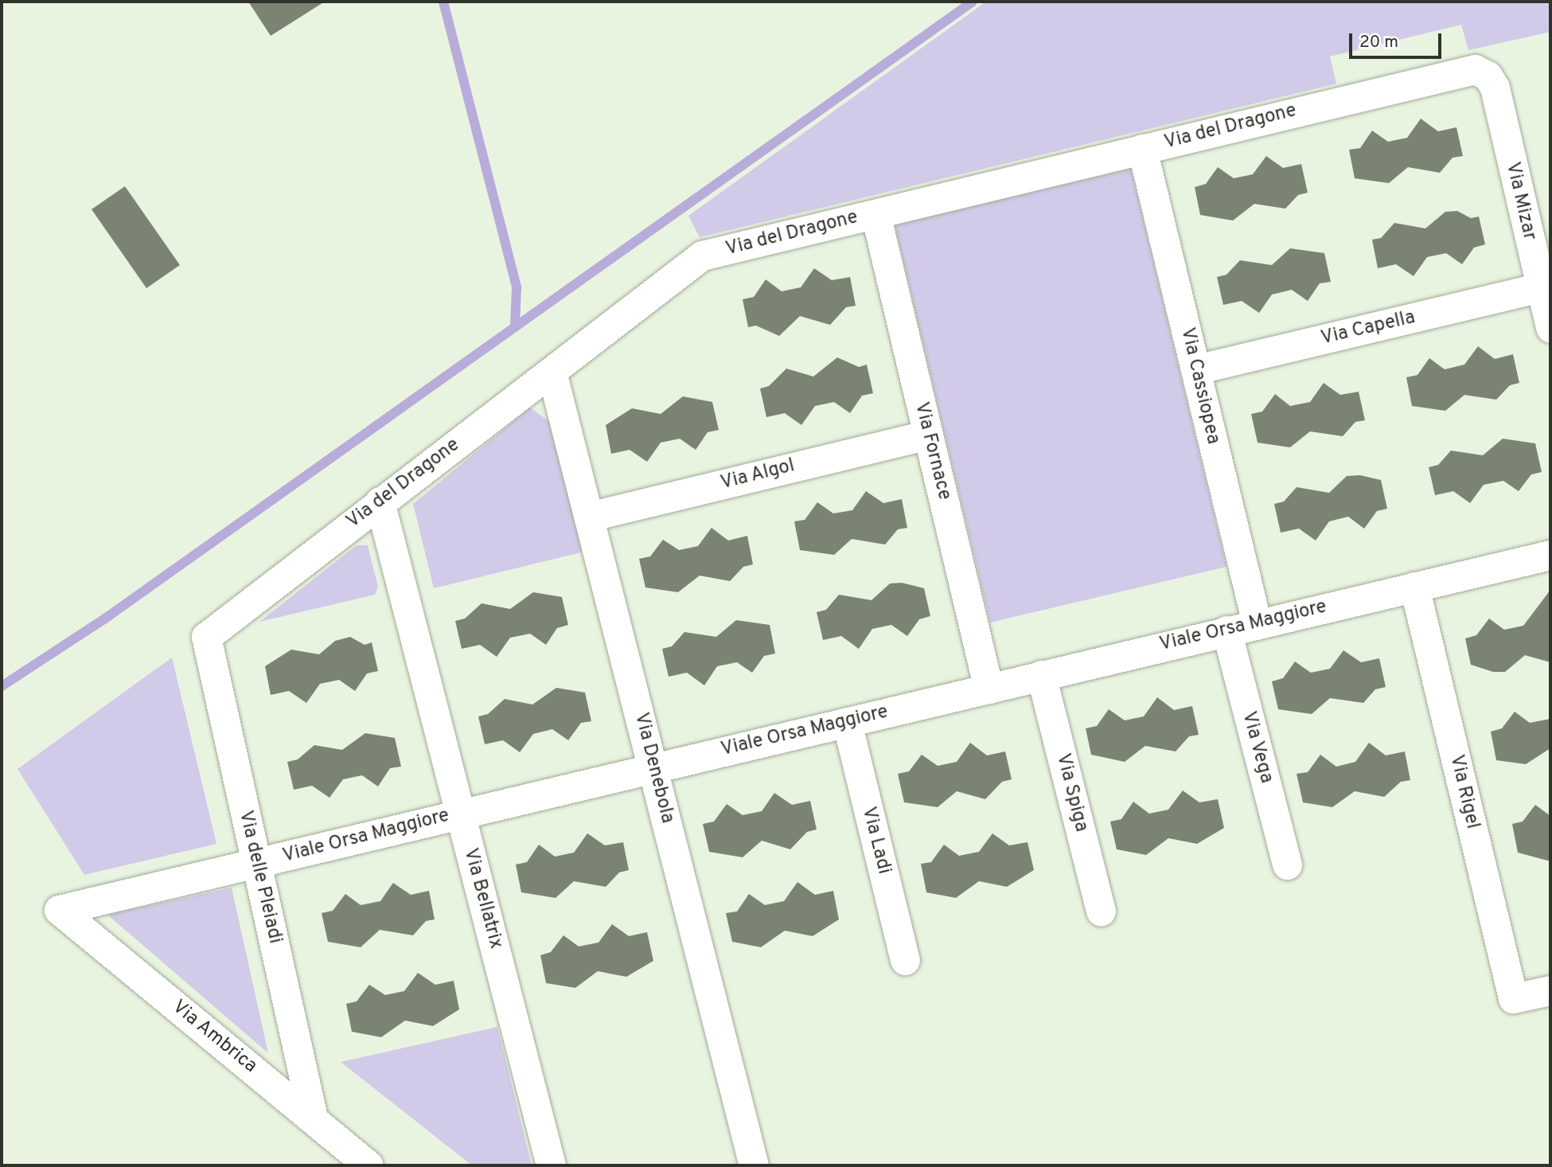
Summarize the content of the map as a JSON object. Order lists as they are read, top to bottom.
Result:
{
  "streets": {
    "street": [
      "Via del Dragone",
      "Via Mizar",
      "Via Capella",
      "Via Cassiopea",
      "Via Fornace",
      "Via Algol",
      "Viale Orsa Maggiore",
      "Via Vega",
      "Via Denebola",
      "Via Rigel",
      "Via Spiga",
      "Via Ladi",
      "Via delle Pleiadi",
      "Via Bellatrix",
      "Via Ambrica"
    ]
  },
  "crossings": [
    ["Via del Dragone", "Via Mizar"],
    ["Via del Dragone", "Via Cassiopea"],
    ["Via del Dragone", "Via Fornace"],
    ["Via del Dragone", "Via Denebola"],
    ["Via del Dragone", "Via delle Pleiadi"],
    ["Via del Dragone", "Via Bellatrix"],
    ["Via Mizar", "Via Capella"],
    ["Via Capella", "Via Cassiopea"],
    ["Via Cassiopea", "Viale Orsa Maggiore"],
    ["Via Fornace", "Via Algol"],
    ["Via Fornace", "Viale Orsa Maggiore"],
    ["Via Algol", "Via Denebola"],
    ["Viale Orsa Maggiore", "Via Vega"],
    ["Viale Orsa Maggiore", "Via Denebola"],
    ["Viale Orsa Maggiore", "Via Rigel"],
    ["Viale Orsa Maggiore", "Via Spiga"],
    ["Viale Orsa Maggiore", "Via Ladi"],
    ["Viale Orsa Maggiore", "Via delle Pleiadi"],
    ["Viale Orsa Maggiore", "Via Bellatrix"],
    ["Viale Orsa Maggiore", "Via Ambrica"],
    ["Via delle Pleiadi", "Via Ambrica"]
  ],
  "scale_bar": "20 m"
}
